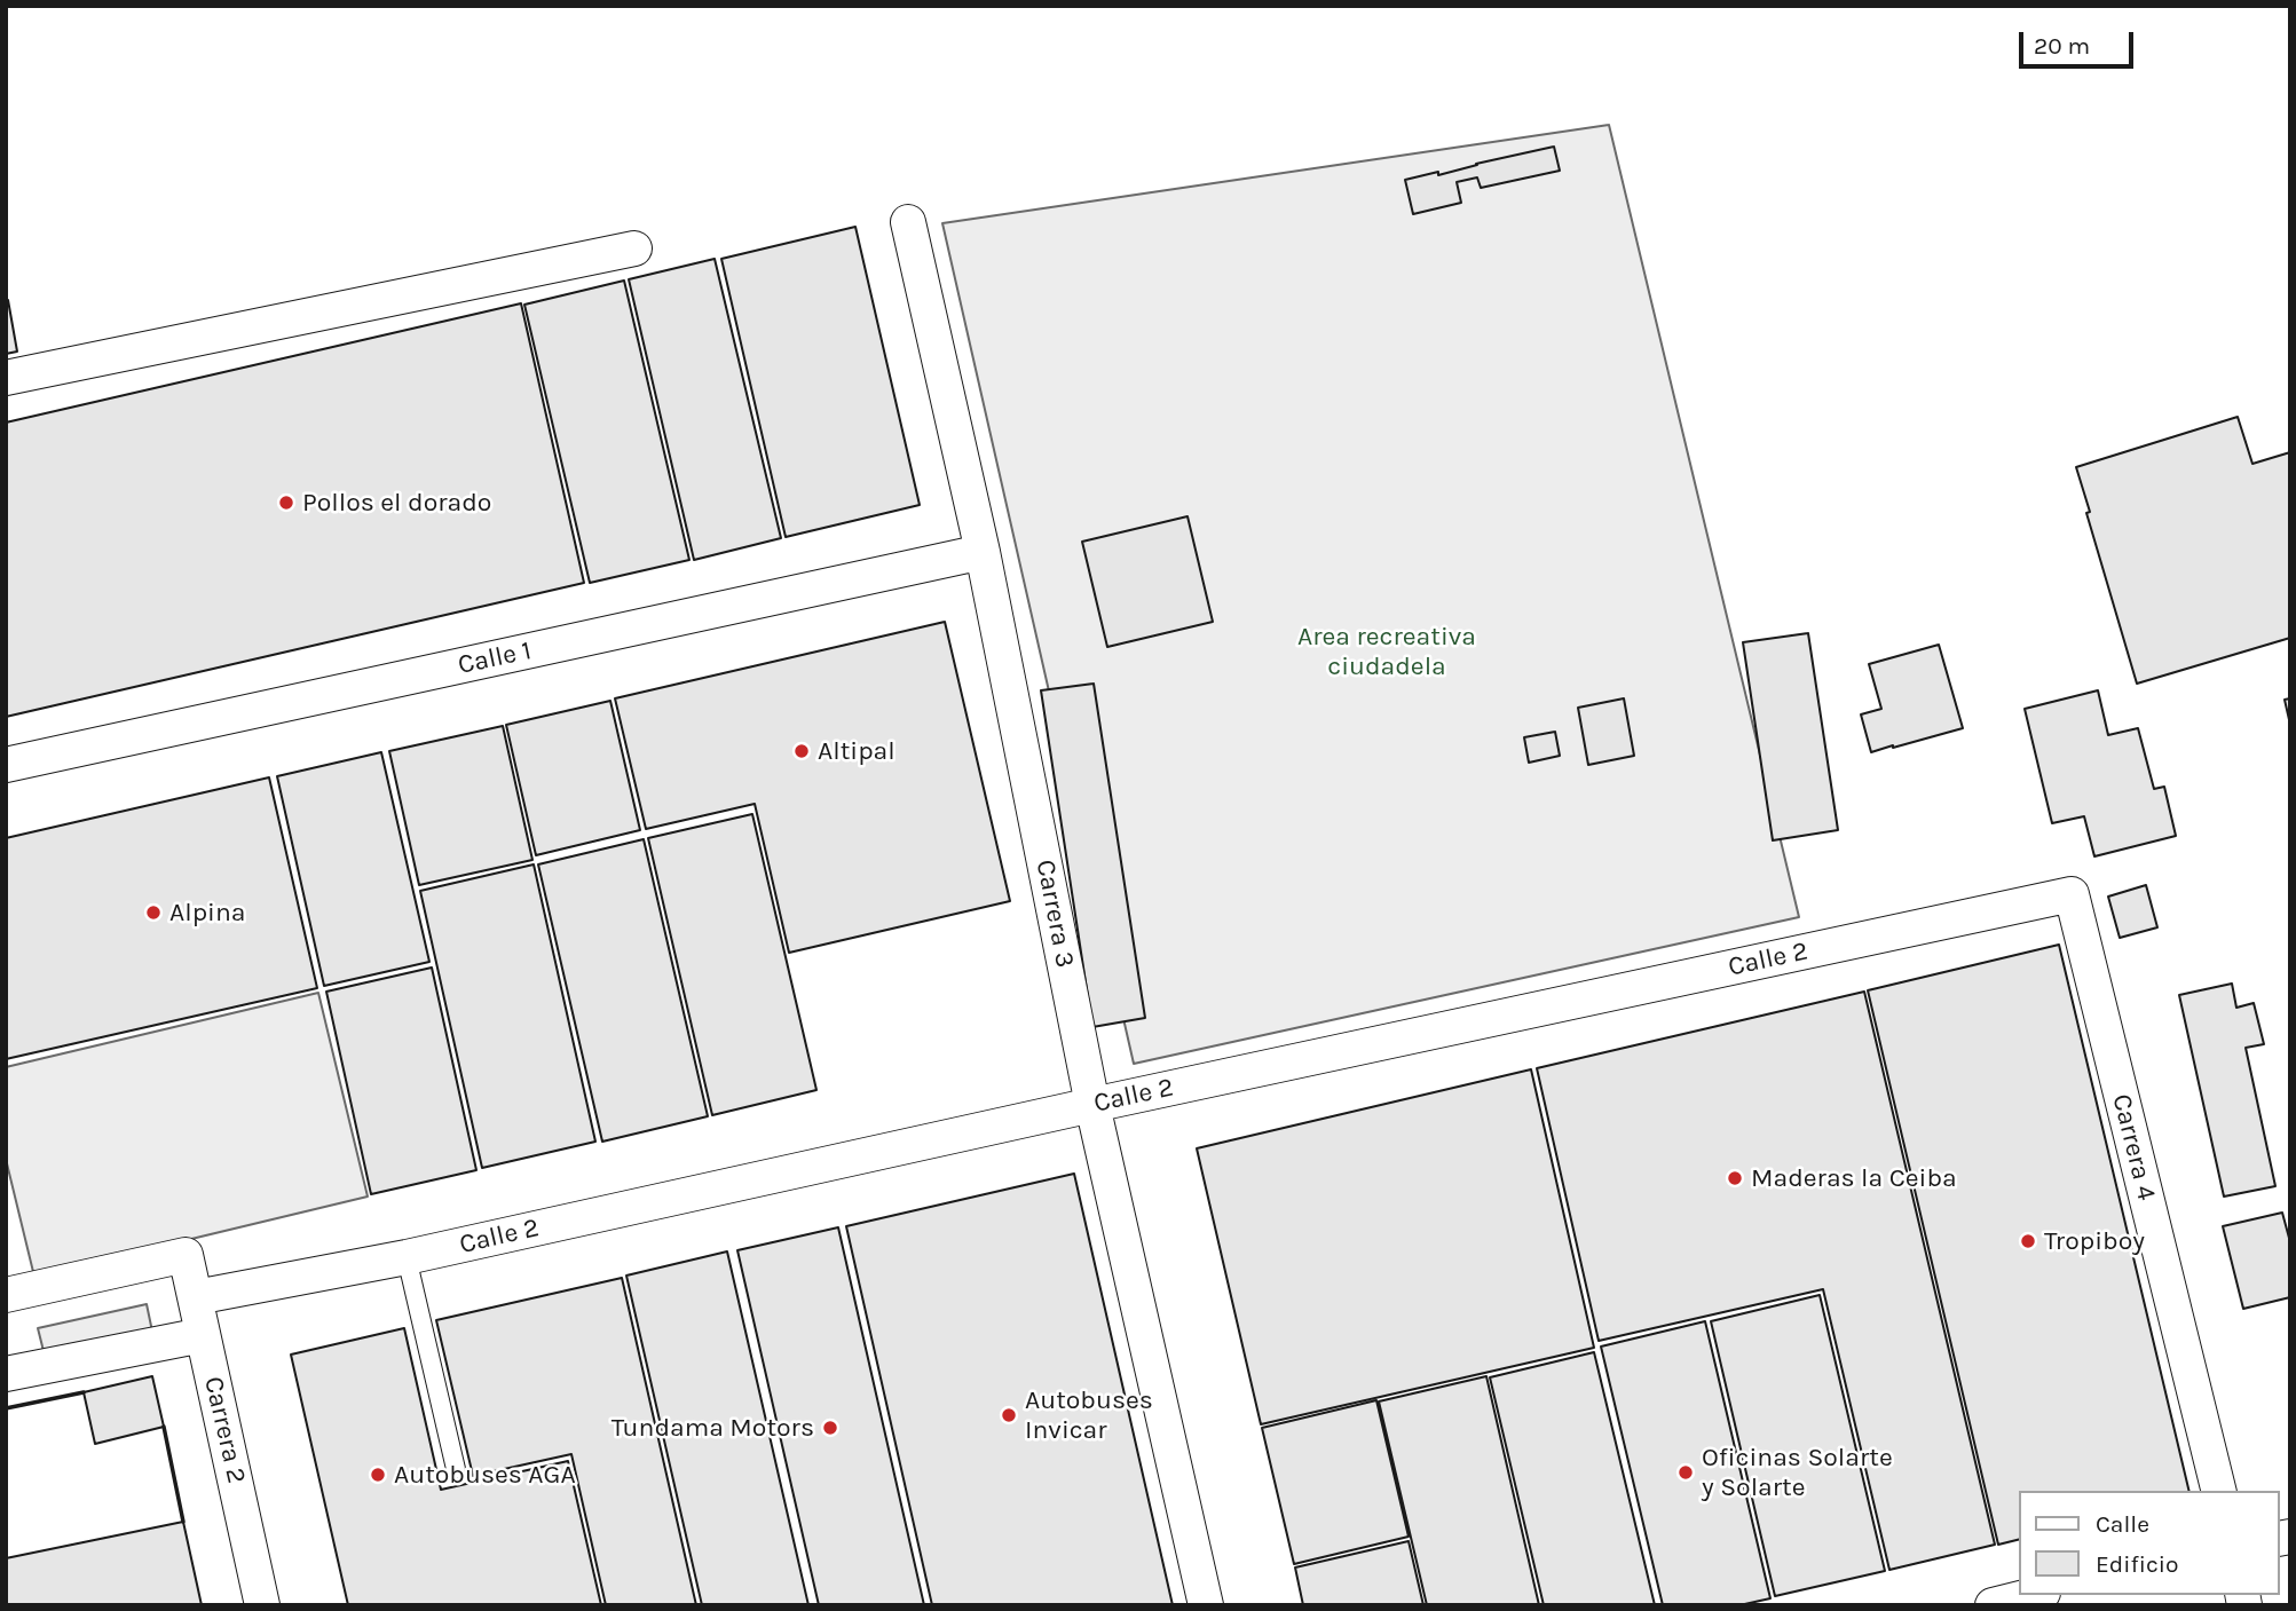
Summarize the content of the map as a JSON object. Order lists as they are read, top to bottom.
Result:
{
  "streets": {
    "street": [
      "Calle 1",
      "Carrera 3",
      "Calle 2",
      "Carrera 4",
      "Carrera 2"
    ]
  },
  "crossings": [
    ["Calle 1", "Carrera 3"],
    ["Carrera 3", "Calle 2"],
    ["Calle 2", "Carrera 4"],
    ["Calle 2", "Carrera 2"]
  ],
  "parks": ["Area recreativa ciudadela"],
  "places": [
    "Pollos el dorado",
    "Altipal",
    "Alpina",
    "Maderas la Ceiba",
    "Tropiboy",
    "Autobuses Invicar",
    "Tundama Motors",
    "Oficinas Solarte y Solarte",
    "Autobuses AGA"
  ],
  "legend": ["Calle", "Edificio"],
  "scale_bar": "20 m"
}
